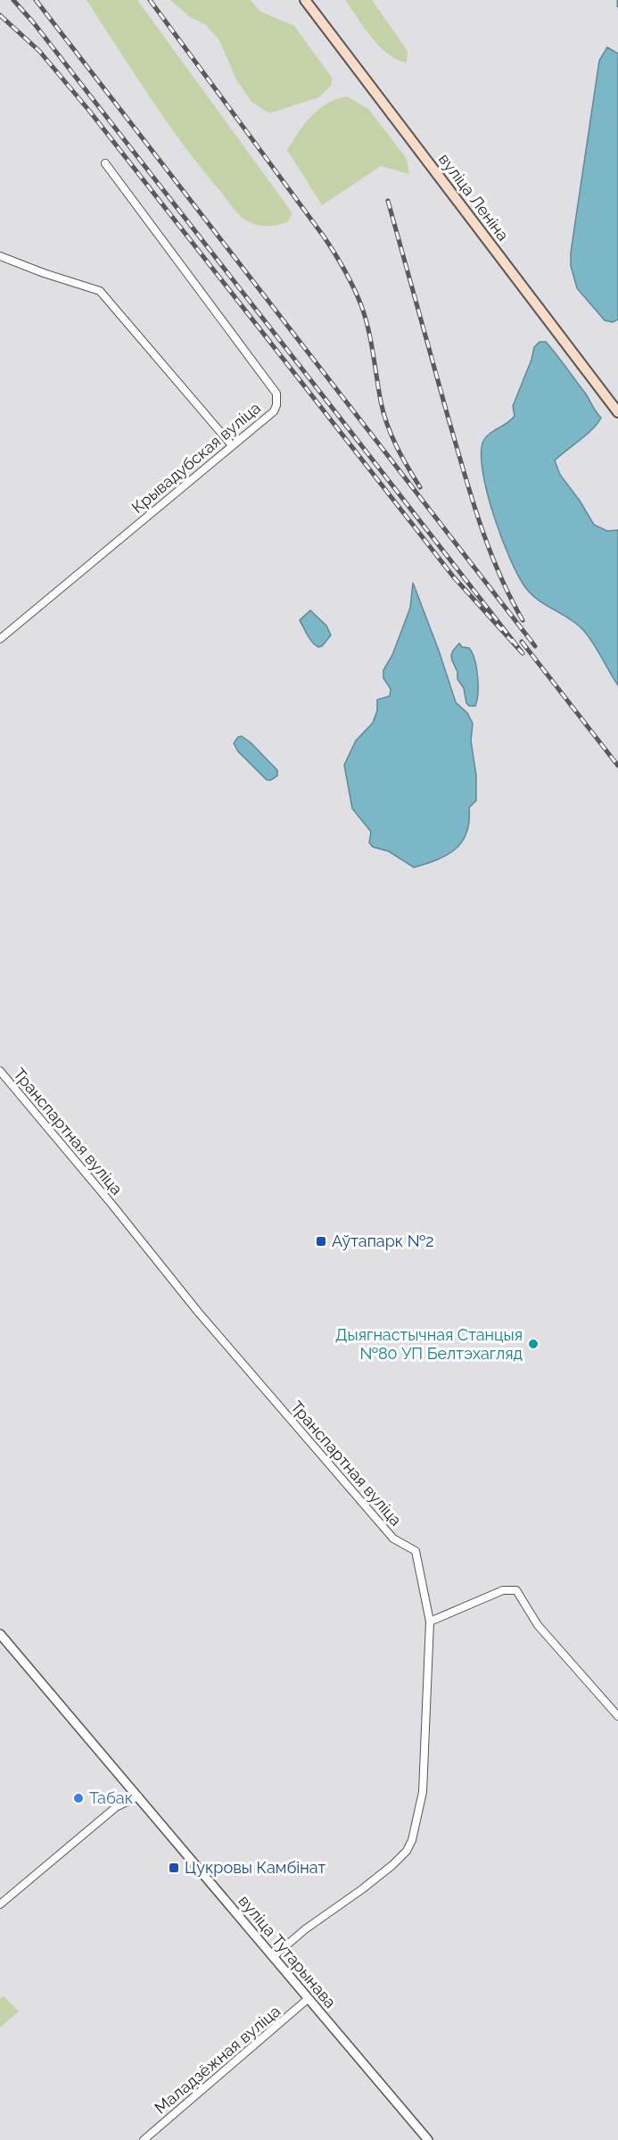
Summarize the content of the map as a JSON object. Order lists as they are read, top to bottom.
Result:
{
  "streets": {
    "main road": ["вуліца Леніна"],
    "street": [
      "Крывадубская вуліца",
      "Транспартная вуліца",
      "вуліца Тутарынава",
      "Маладзёжная вуліца"
    ]
  },
  "crossings": [
    ["Транспартная вуліца", "вуліца Тутарынава"],
    ["вуліца Тутарынава", "Маладзёжная вуліца"]
  ],
  "places": {
    "transit": ["Аўтапарк №2", "Цукровы Камбінат"],
    "other": ["Дыягнастычная Станцыя №80 УП Белтэхагляд", "Табак"]
  }
}
